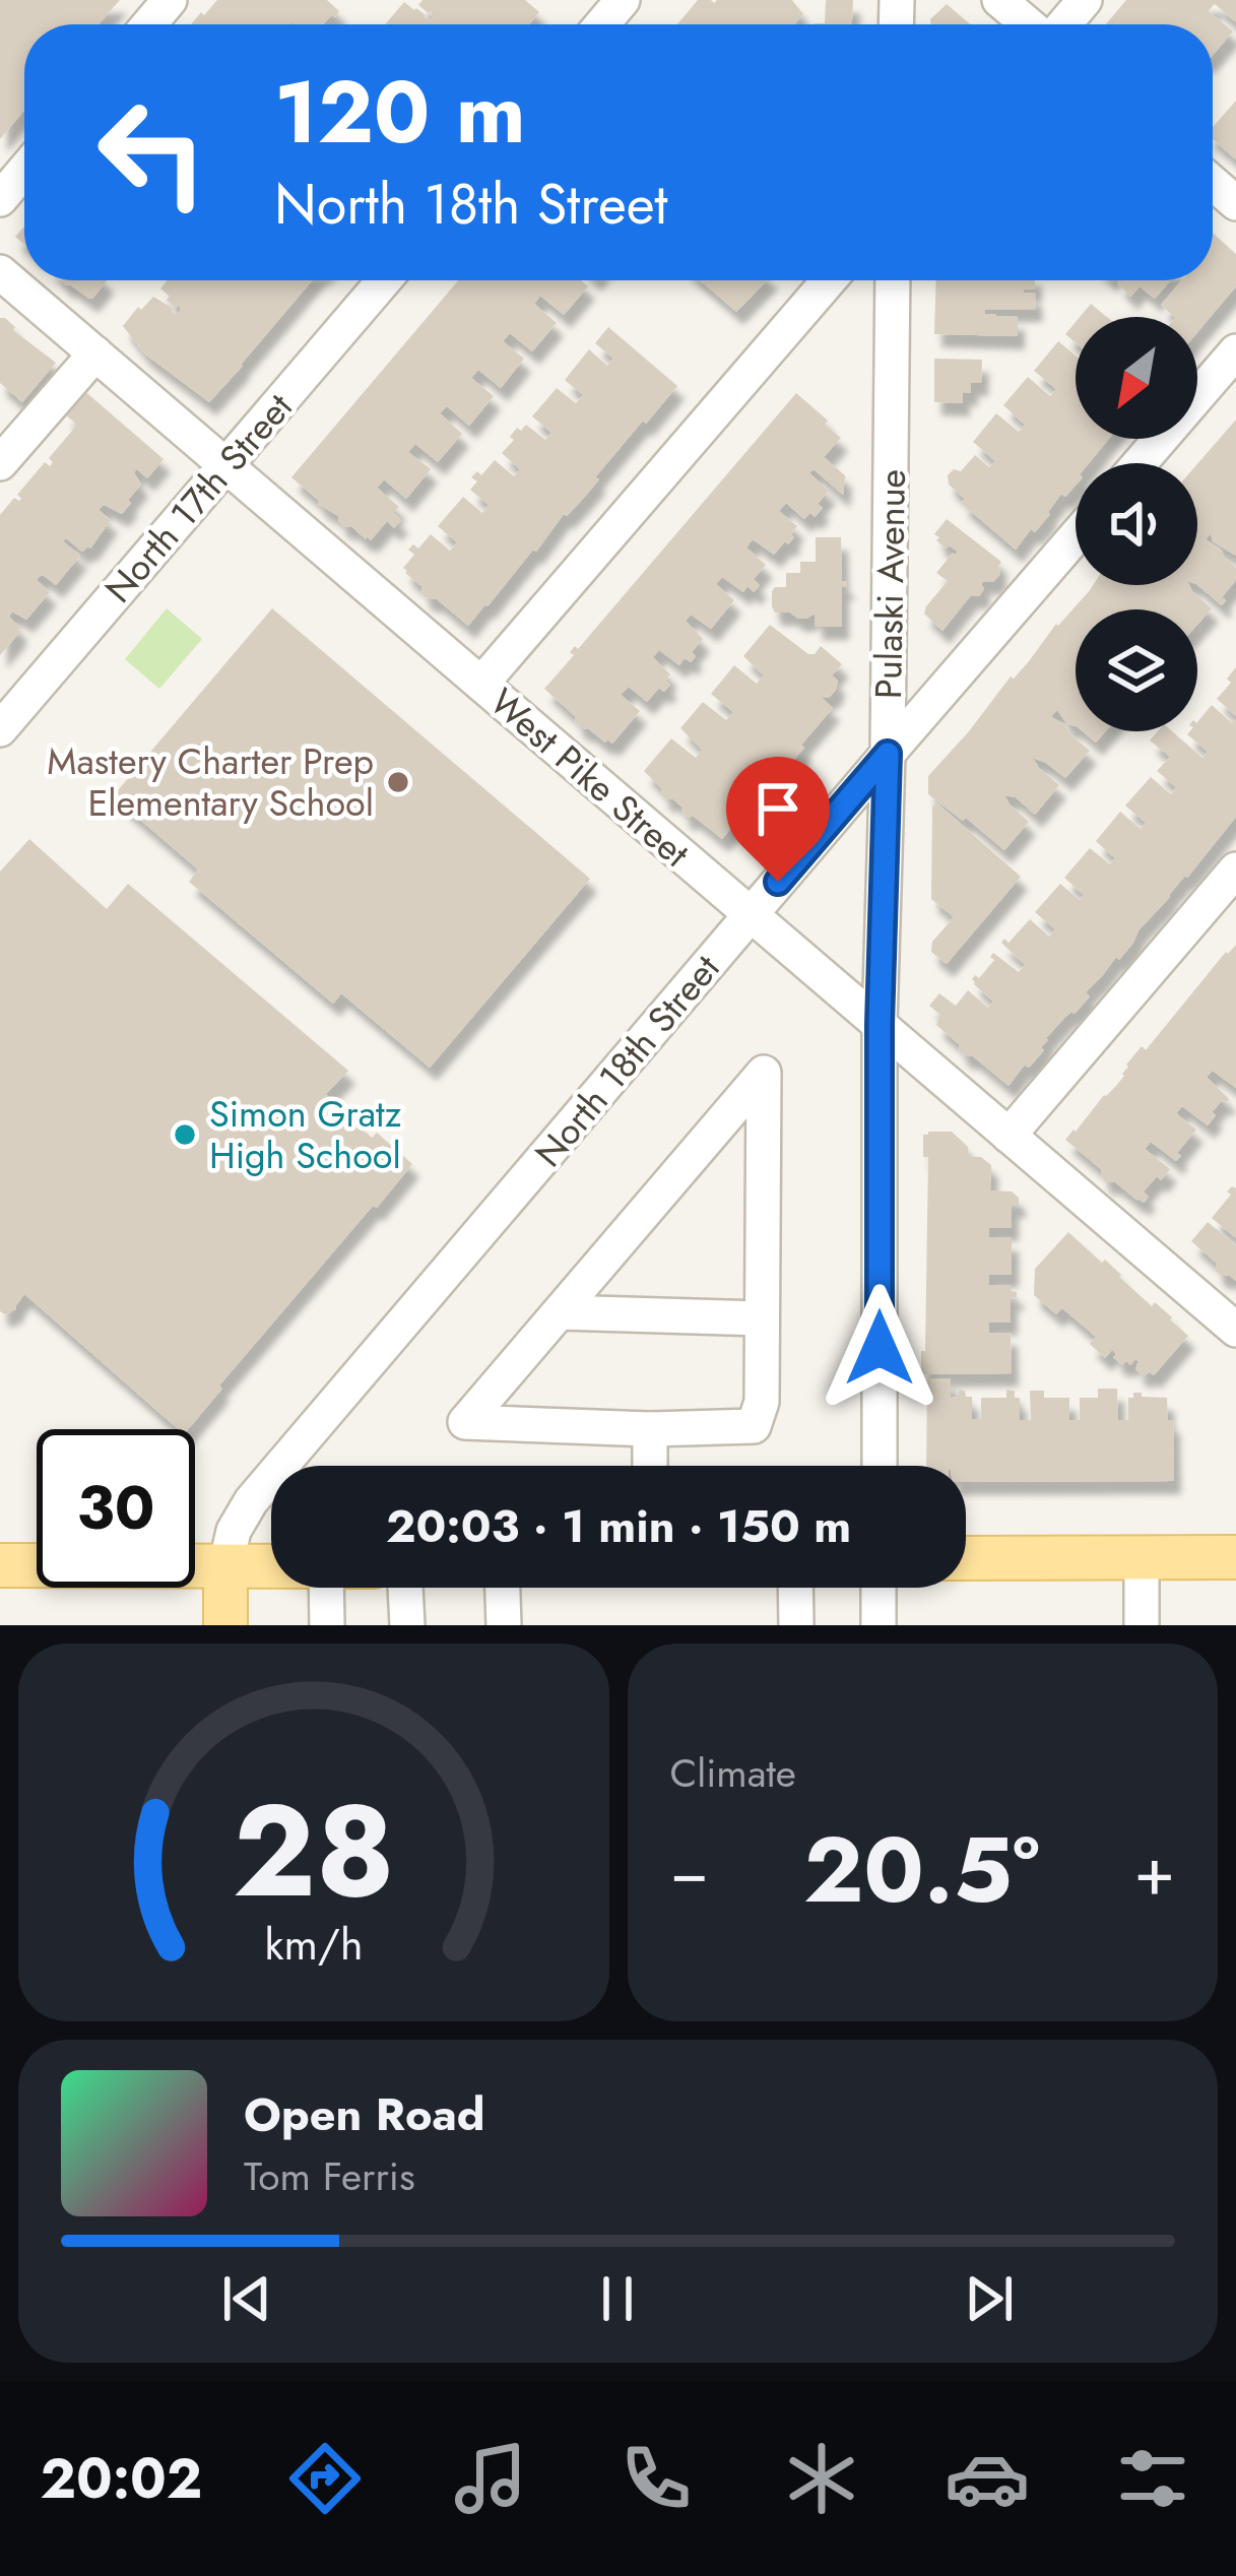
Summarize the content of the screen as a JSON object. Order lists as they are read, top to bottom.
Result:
{
  "streets": {
    "street": [
      "North 17th Street",
      "Pulaski Avenue",
      "West Pike Street",
      "North 18th Street"
    ]
  },
  "crossings": [
    ["North 17th Street", "West Pike Street"],
    ["Pulaski Avenue", "West Pike Street"],
    ["Pulaski Avenue", "North 18th Street"],
    ["West Pike Street", "North 18th Street"]
  ],
  "places": ["Mastery Charter Prep Elementary School", "Simon Gratz High School"],
  "north": "bottom left",
  "page": {
    "turn": ["120 m", "North 18th Street"],
    "limit": "30",
    "trip": "20:03 · 1 min · 150 m",
    "tile": "Climate",
    "heat": ["−", "20.5°", "+"],
    "song": ["Open Road", "Tom Ferris"],
    "tabs": "20:02",
    "gauge": ["28", "km/h"]
  }
}
